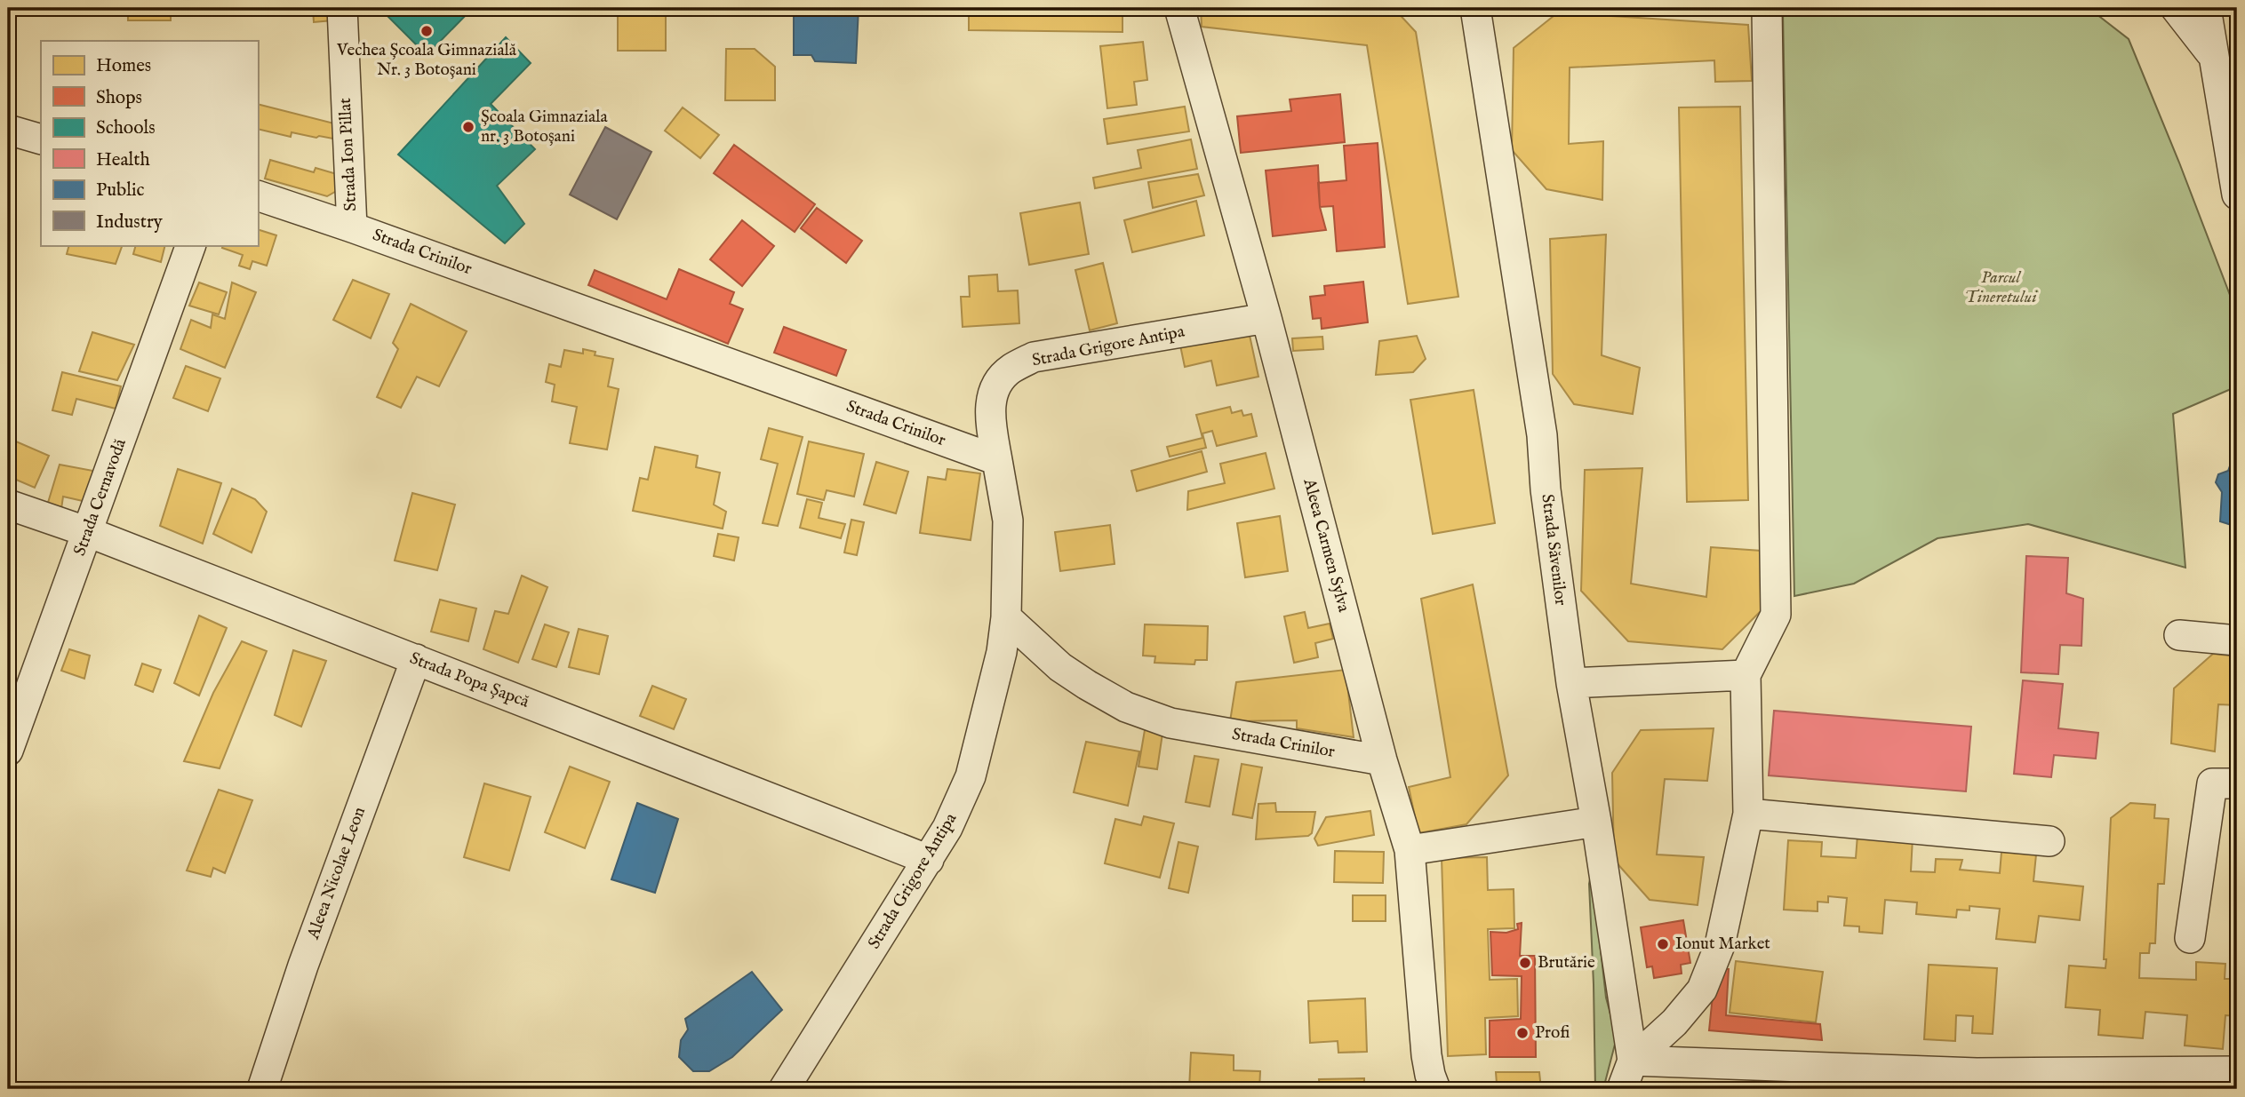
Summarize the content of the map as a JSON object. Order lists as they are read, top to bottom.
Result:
{
  "streets": {
    "street": [
      "Strada Ion Pillat",
      "Strada Crinilor",
      "Strada Grigore Antipa",
      "Strada Cernavodă",
      "Aleea Carmen Sylva",
      "Strada Săvenilor",
      "Strada Popa Șapcă",
      "Aleea Nicolae Leon"
    ]
  },
  "crossings": [
    ["Strada Ion Pillat", "Strada Crinilor"],
    ["Strada Crinilor", "Strada Grigore Antipa"],
    ["Strada Crinilor", "Aleea Carmen Sylva"],
    ["Strada Grigore Antipa", "Aleea Carmen Sylva"],
    ["Strada Grigore Antipa", "Strada Popa Șapcă"],
    ["Strada Cernavodă", "Strada Popa Șapcă"],
    ["Strada Popa Șapcă", "Aleea Nicolae Leon"]
  ],
  "parks": ["Parcul Tineretului"],
  "places": [
    "Vechea Școala Gimnazială Nr. 3 Botoșani",
    "Școala Gimnaziala nr. 3 Botoșani",
    "Ionut Market",
    "Brutărie",
    "Profi"
  ],
  "legend": [
    "Homes",
    "Shops",
    "Schools",
    "Health",
    "Public",
    "Industry"
  ]
}
